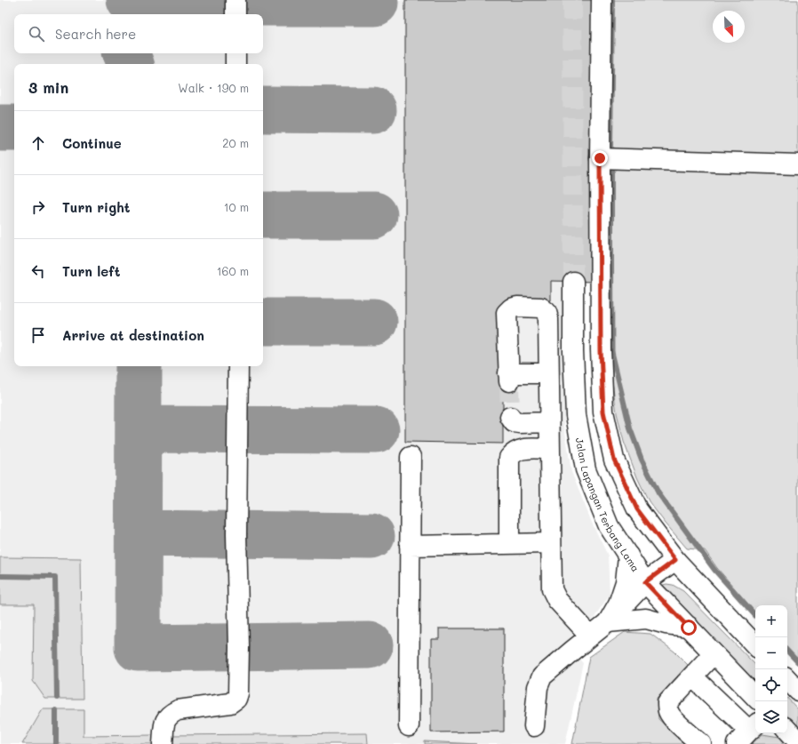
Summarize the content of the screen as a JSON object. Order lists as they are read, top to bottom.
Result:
{
  "streets": {
    "main road": ["Jalan Lapangan Terbang Lama"]
  },
  "north": "bottom right",
  "page": {
    "search": "Search here",
    "heading": ["3 min", "Walk · 190 m"],
    "list": [
      ["Continue", "20 m"],
      ["Turn right", "10 m"],
      ["Turn left", "160 m"],
      "Arrive at destination"
    ],
    "map_buttons": ["+", "−"]
  }
}
